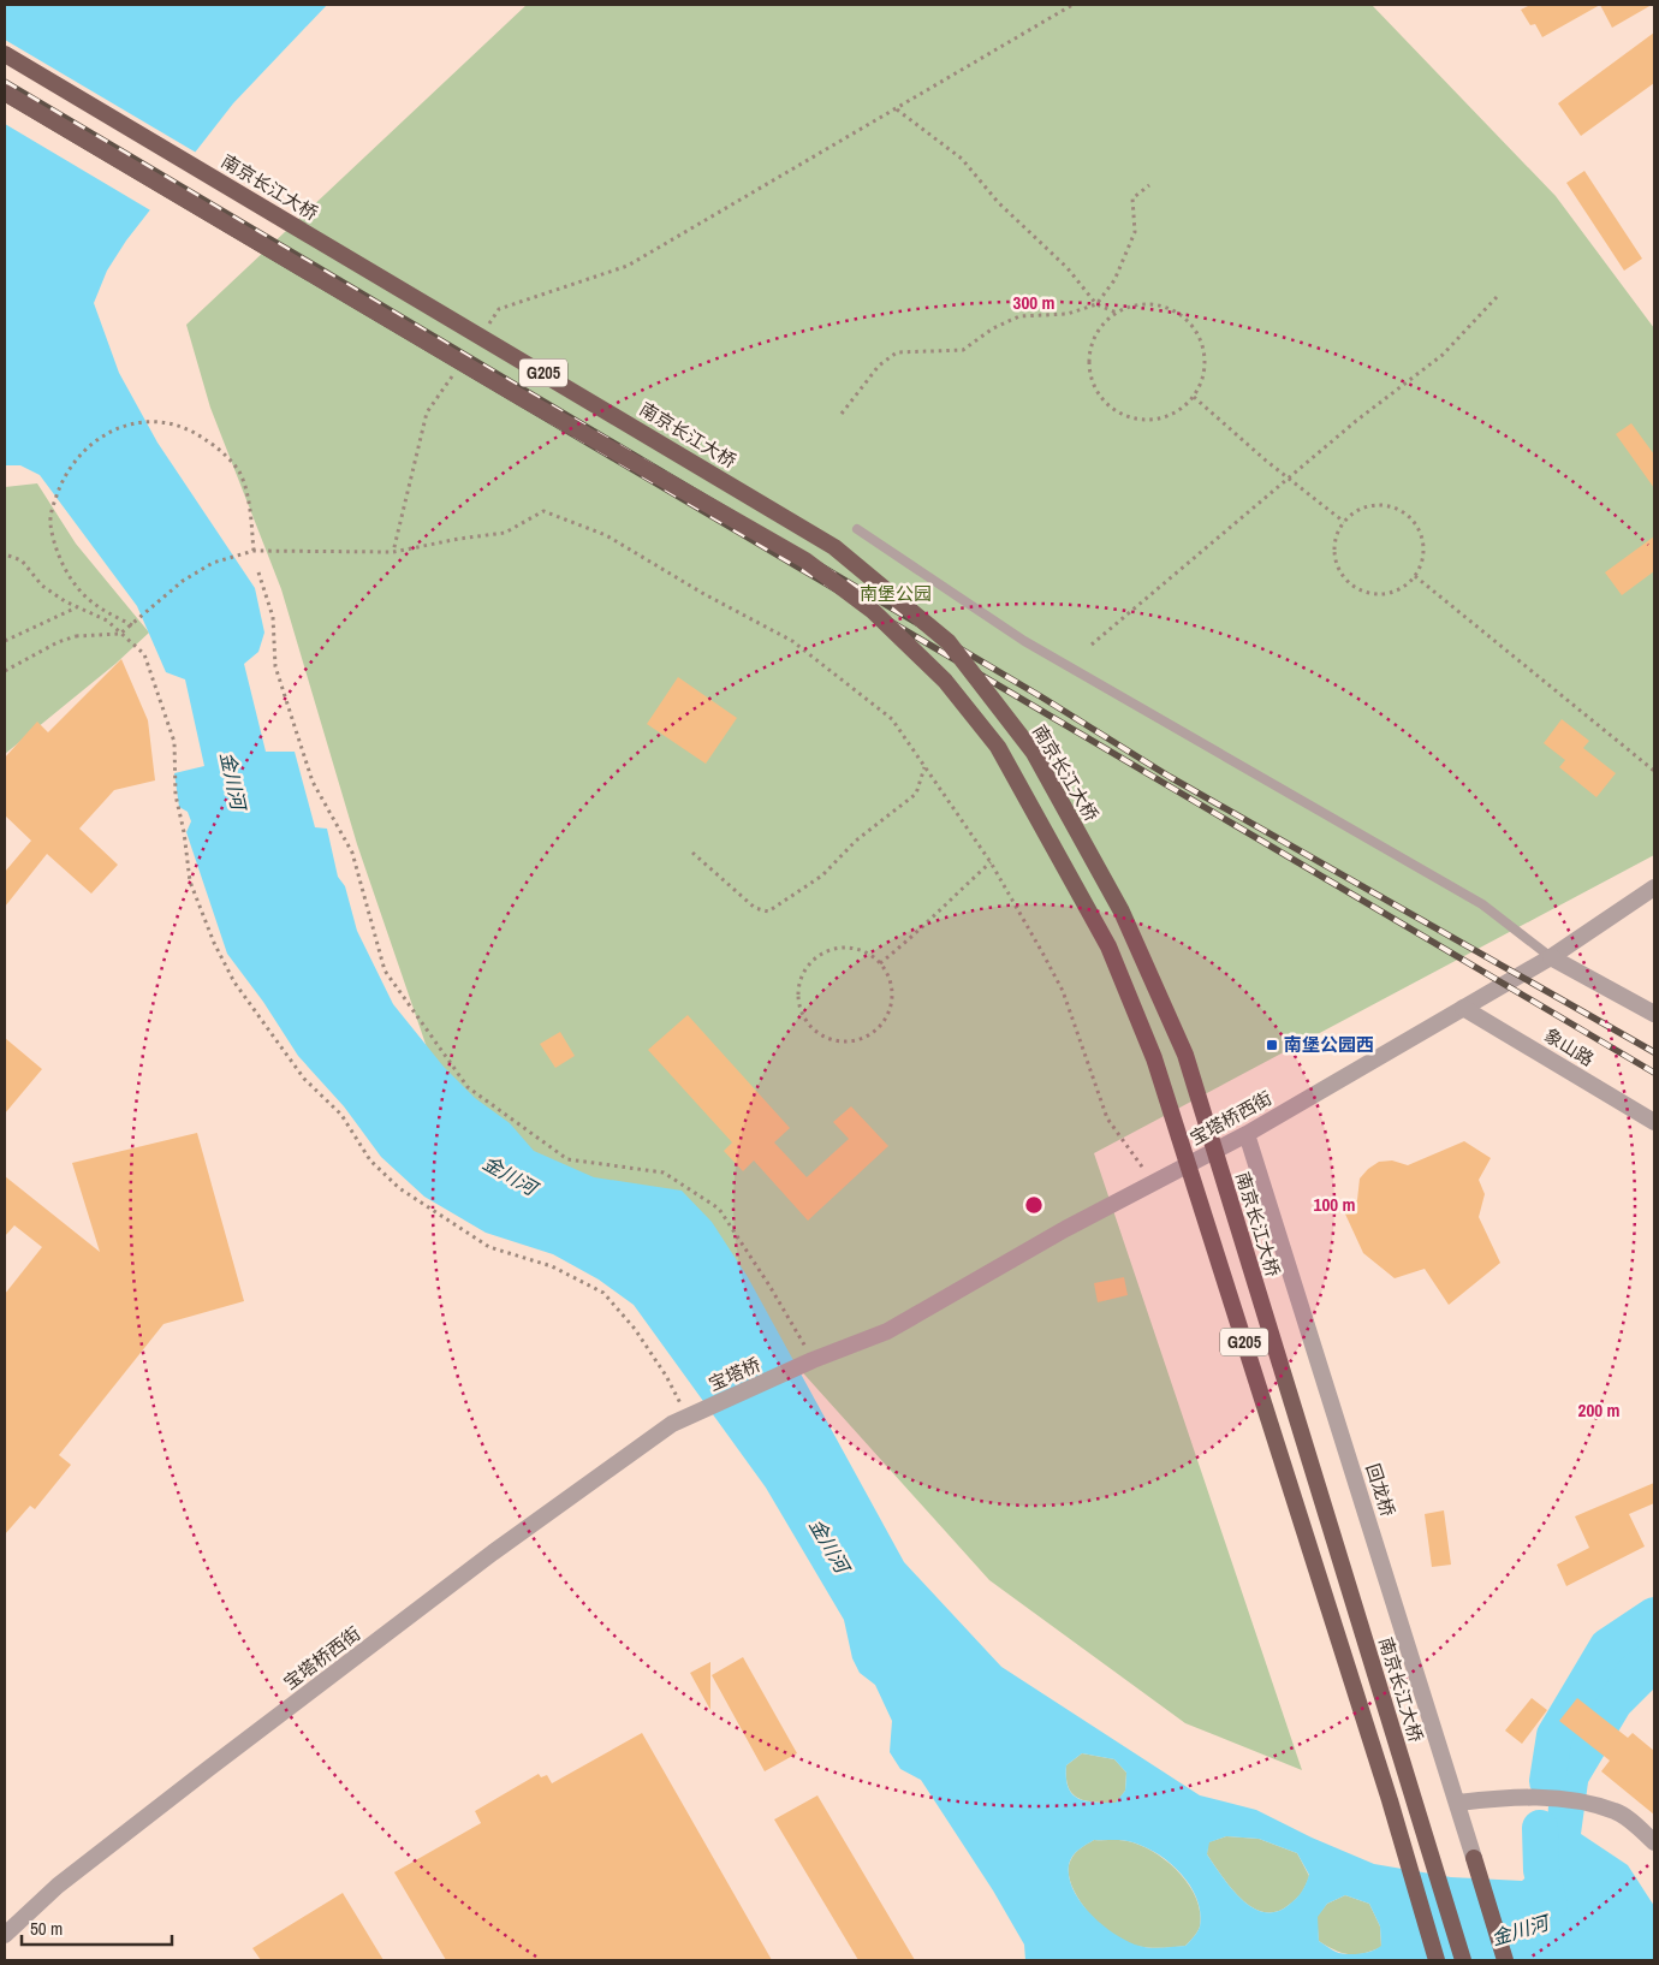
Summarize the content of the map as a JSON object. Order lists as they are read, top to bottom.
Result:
{
  "streets": {
    "highway": ["南京长江大桥", "G205"],
    "street": [
      "象山路",
      "宝塔桥西街",
      "宝塔桥",
      "回龙桥"
    ]
  },
  "crossings": [
    ["象山路", "宝塔桥西街"],
    ["宝塔桥西街", "宝塔桥"],
    ["宝塔桥西街", "回龙桥"]
  ],
  "water": ["金川河"],
  "parks": ["南堡公园"],
  "places": {
    "transit": ["南堡公园西"]
  },
  "scale_bar": "50 m",
  "rings": ["300 m", "100 m", "200 m"]
}
